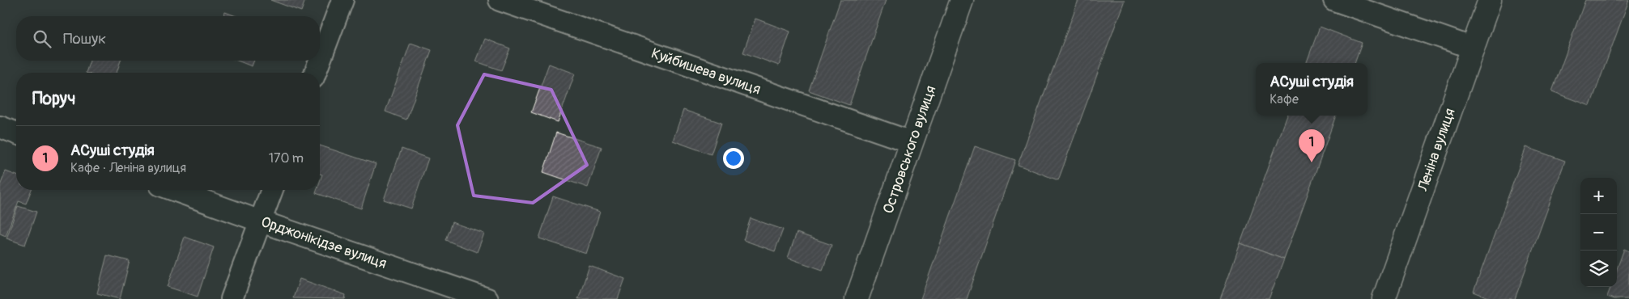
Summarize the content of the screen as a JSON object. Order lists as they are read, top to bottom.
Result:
{
  "streets": {
    "street": [
      "Куйбишева вулиця",
      "Островського вулиця",
      "Леніна вулиця",
      "Орджонікідзе вулиця"
    ]
  },
  "crossings": [
    ["Куйбишева вулиця", "Островського вулиця"]
  ],
  "page": {
    "search": "Пошук",
    "popup": ["АСуші студія", "Кафе"],
    "heading": "Поруч",
    "list": [
      {
        "mark": "1",
        "name": "АСуші студія",
        "note": "Кафе · Леніна вулиця",
        "value": "170 m"
      }
    ],
    "pins": "1",
    "map_buttons": ["+", "−"]
  }
}
